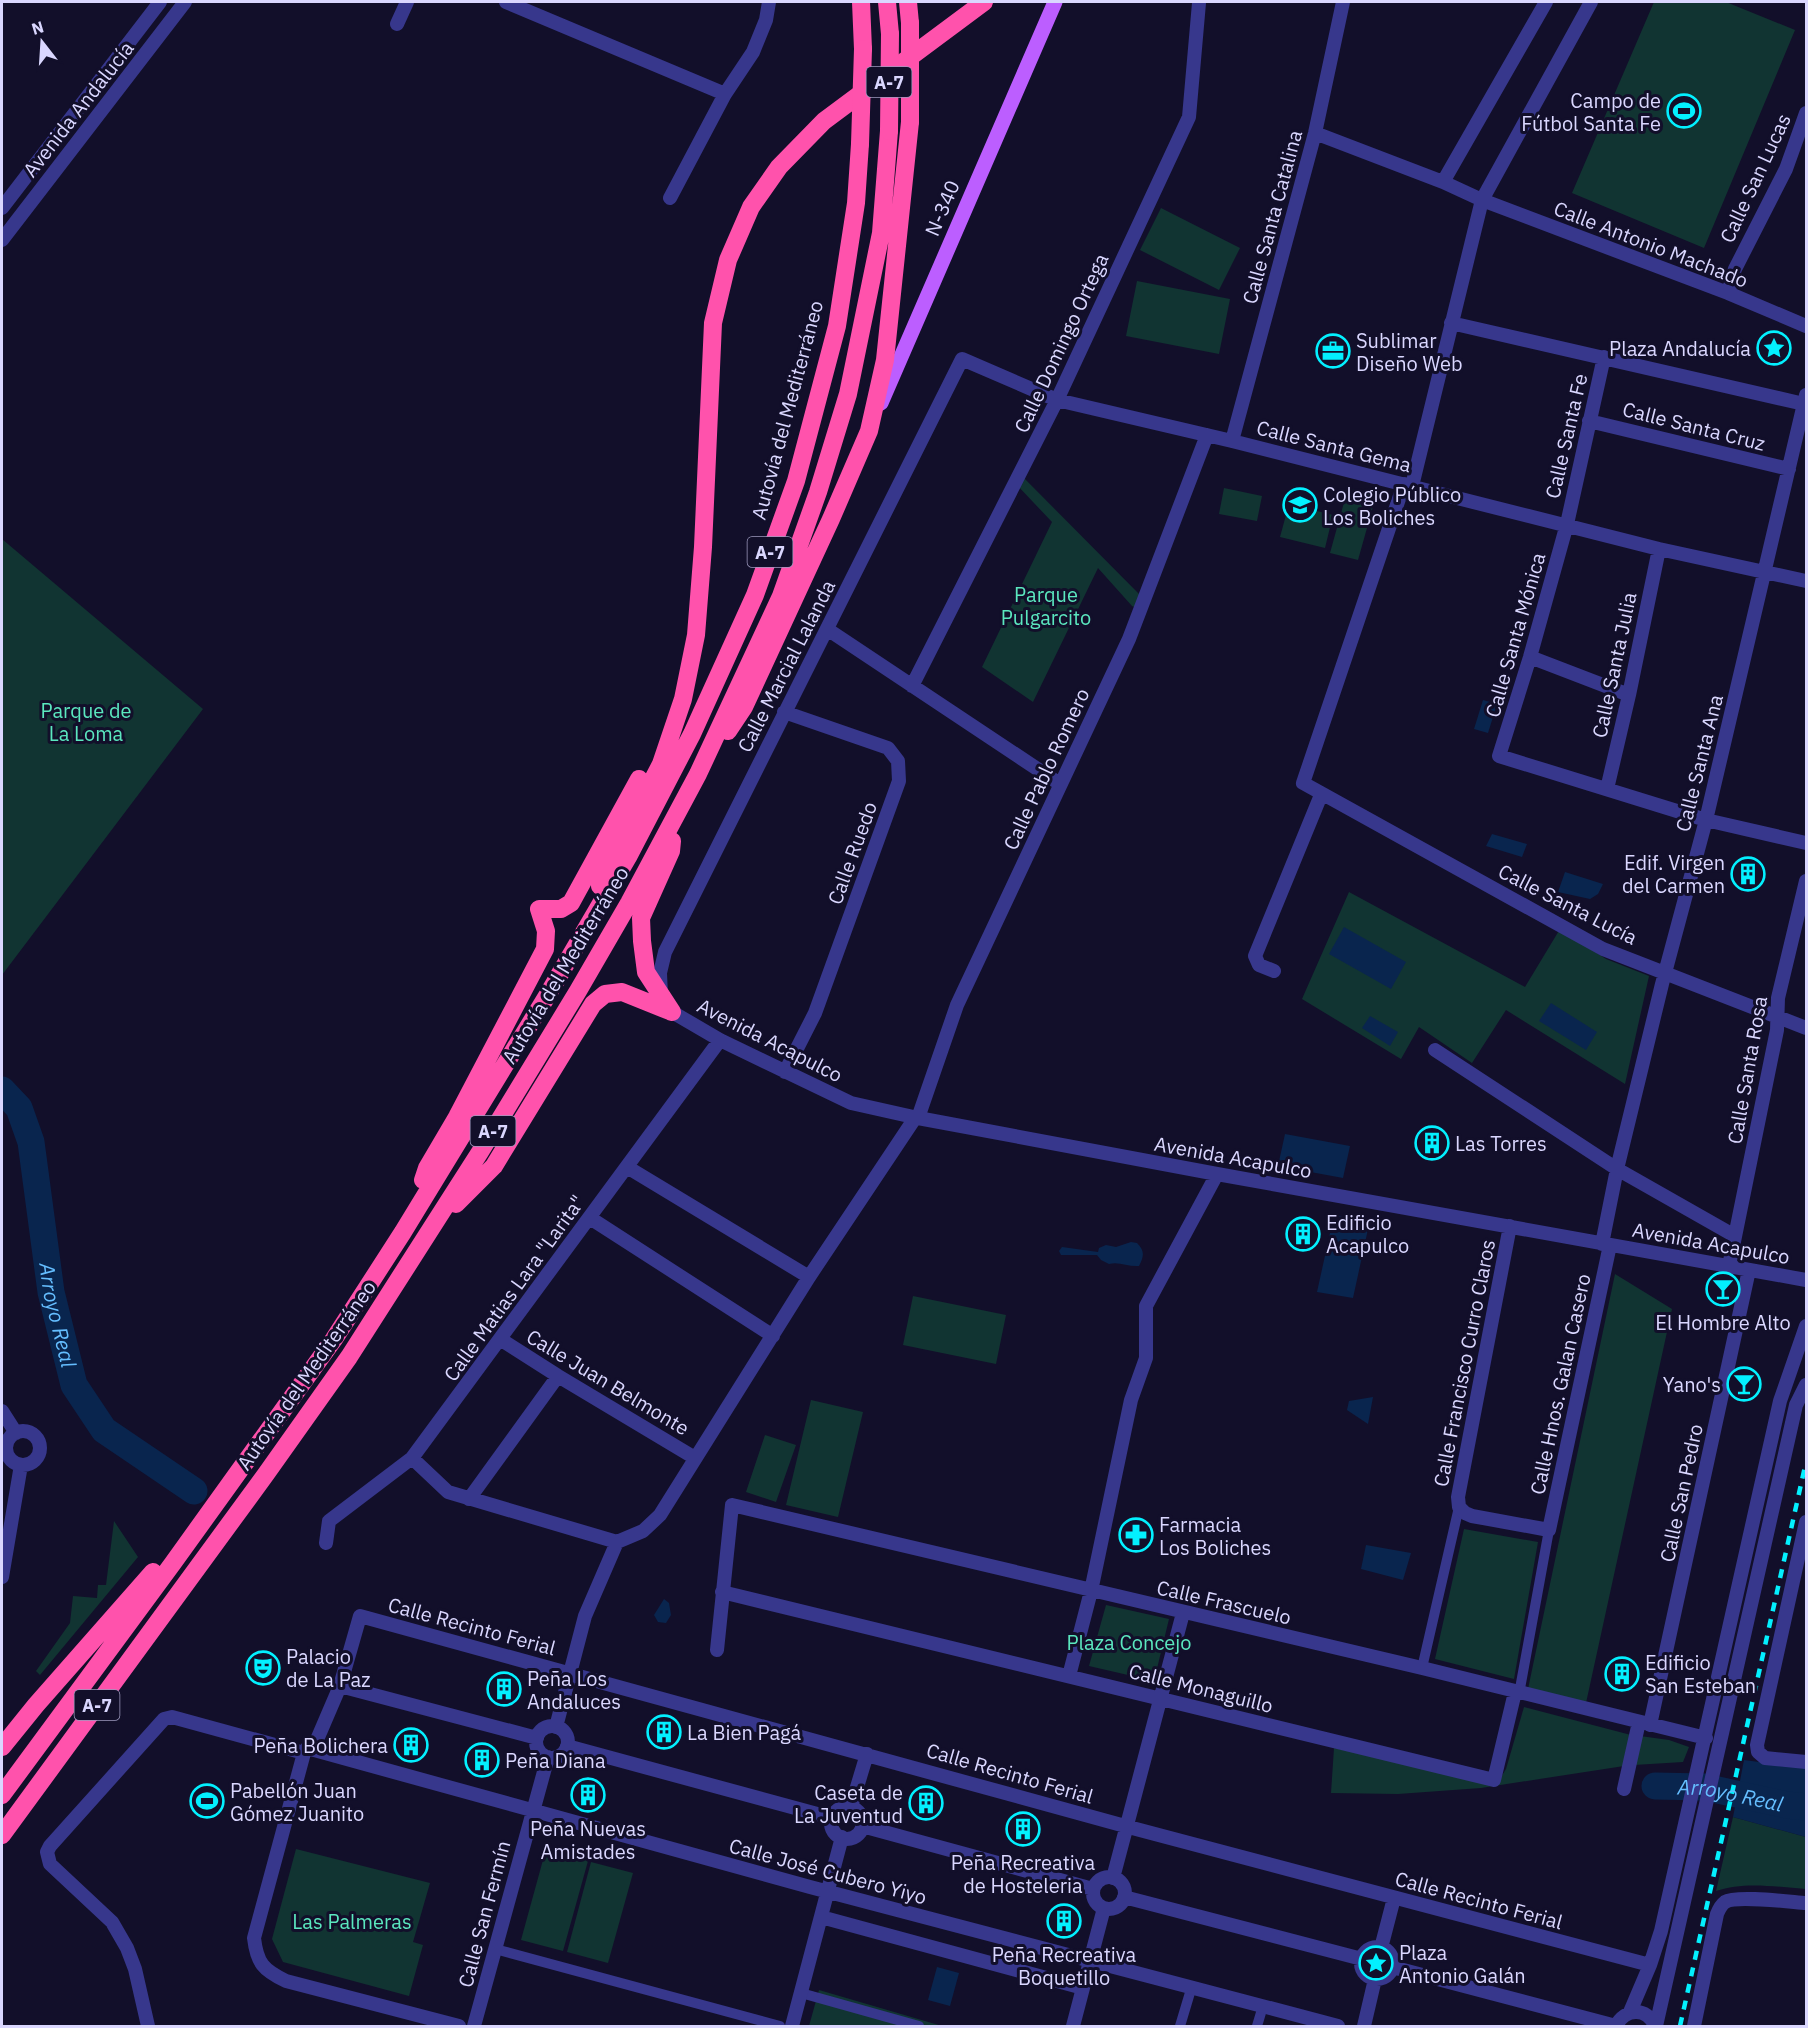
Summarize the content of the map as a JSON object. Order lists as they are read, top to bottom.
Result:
{
  "streets": {
    "highway": ["A-7", "Autovía del Mediterráneo"],
    "main road": ["N-340"],
    "street": [
      "Avenida Andalucía",
      "Calle San Lucas",
      "Calle Santa Catalina",
      "Calle Antonio Machado",
      "Calle Domingo Ortega",
      "Calle Santa Cruz",
      "Calle Santa Fe",
      "Calle Santa Gema",
      "Calle Santa Mónica",
      "Calle Santa Julia",
      "Calle Marcial Lalanda",
      "Calle Santa Ana",
      "Calle Pablo Romero",
      "Calle Ruedo",
      "Calle Santa Lucía",
      "Avenida Acapulco",
      "Calle Santa Rosa",
      "Calle Matias Lara \"Larita\"",
      "Calle Francisco Curro Claros",
      "Calle Juan Belmonte",
      "Calle Hnos. Galan Casero",
      "Calle San Pedro",
      "Calle Frascuelo",
      "Calle Recinto Ferial",
      "Calle Monaguillo",
      "Calle José Cubero Yiyo",
      "Calle San Fermín"
    ]
  },
  "crossings": [
    ["A-7", "Autovía del Mediterráneo"],
    ["Calle San Lucas", "Calle Antonio Machado"],
    ["Calle Santa Catalina", "Calle Antonio Machado"],
    ["Calle Santa Catalina", "Calle Santa Gema"],
    ["Calle Domingo Ortega", "Calle Santa Gema"],
    ["Calle Santa Cruz", "Calle Santa Fe"],
    ["Calle Santa Cruz", "Calle Santa Ana"],
    ["Calle Santa Fe", "Calle Santa Gema"],
    ["Calle Santa Fe", "Calle Santa Mónica"],
    ["Calle Santa Gema", "Calle Santa Mónica"],
    ["Calle Santa Gema", "Calle Santa Julia"],
    ["Calle Santa Gema", "Calle Marcial Lalanda"],
    ["Calle Santa Gema", "Calle Santa Ana"],
    ["Calle Santa Gema", "Calle Pablo Romero"],
    ["Calle Santa Mónica", "Calle Santa Julia"],
    ["Calle Marcial Lalanda", "Calle Ruedo"],
    ["Calle Santa Ana", "Calle Santa Lucía"],
    ["Calle Santa Ana", "Avenida Acapulco"],
    ["Calle Santa Ana", "Calle Hnos. Galan Casero"],
    ["Calle Pablo Romero", "Avenida Acapulco"],
    ["Calle Pablo Romero", "Calle Juan Belmonte"],
    ["Calle Ruedo", "Avenida Acapulco"],
    ["Calle Santa Lucía", "Calle Santa Rosa"],
    ["Avenida Acapulco", "Calle Santa Rosa"],
    ["Avenida Acapulco", "Calle Matias Lara \"Larita\""],
    ["Avenida Acapulco", "Calle Francisco Curro Claros"],
    ["Avenida Acapulco", "Calle Hnos. Galan Casero"],
    ["Avenida Acapulco", "Calle San Pedro"],
    ["Calle Matias Lara \"Larita\"", "Calle Juan Belmonte"],
    ["Calle San Pedro", "Calle Frascuelo"],
    ["Calle Frascuelo", "Calle Monaguillo"],
    ["Calle José Cubero Yiyo", "Calle San Fermín"]
  ],
  "water": ["Arroyo Real"],
  "parks": [
    "Parque Pulgarcito",
    "Parque de La Loma",
    "Plaza Concejo",
    "Las Palmeras"
  ],
  "places": {
    "sports": ["Campo de Fútbol Santa Fe", "Pabellón Juan Gómez Juanito"],
    "place": ["Plaza Andalucía", "Plaza Antonio Galán"],
    "office": ["Sublimar Diseño Web"],
    "school or university": ["Colegio Público Los Boliches"],
    "building": [
      "Edif. Virgen del Carmen",
      "Las Torres",
      "Edificio Acapulco",
      "Edificio San Esteban",
      "Peña Los Andaluces",
      "La Bien Pagá",
      "Peña Bolichera",
      "Peña Diana",
      "Peña Nuevas Amistades",
      "Caseta de La Juventud",
      "Peña Recreativa de Hosteleria",
      "Peña Recreativa Boquetillo"
    ],
    "bar": ["El Hombre Alto", "Yano's"],
    "pharmacy": ["Farmacia Los Boliches"],
    "theatre": ["Palacio de La Paz"]
  },
  "north": "top"
}
